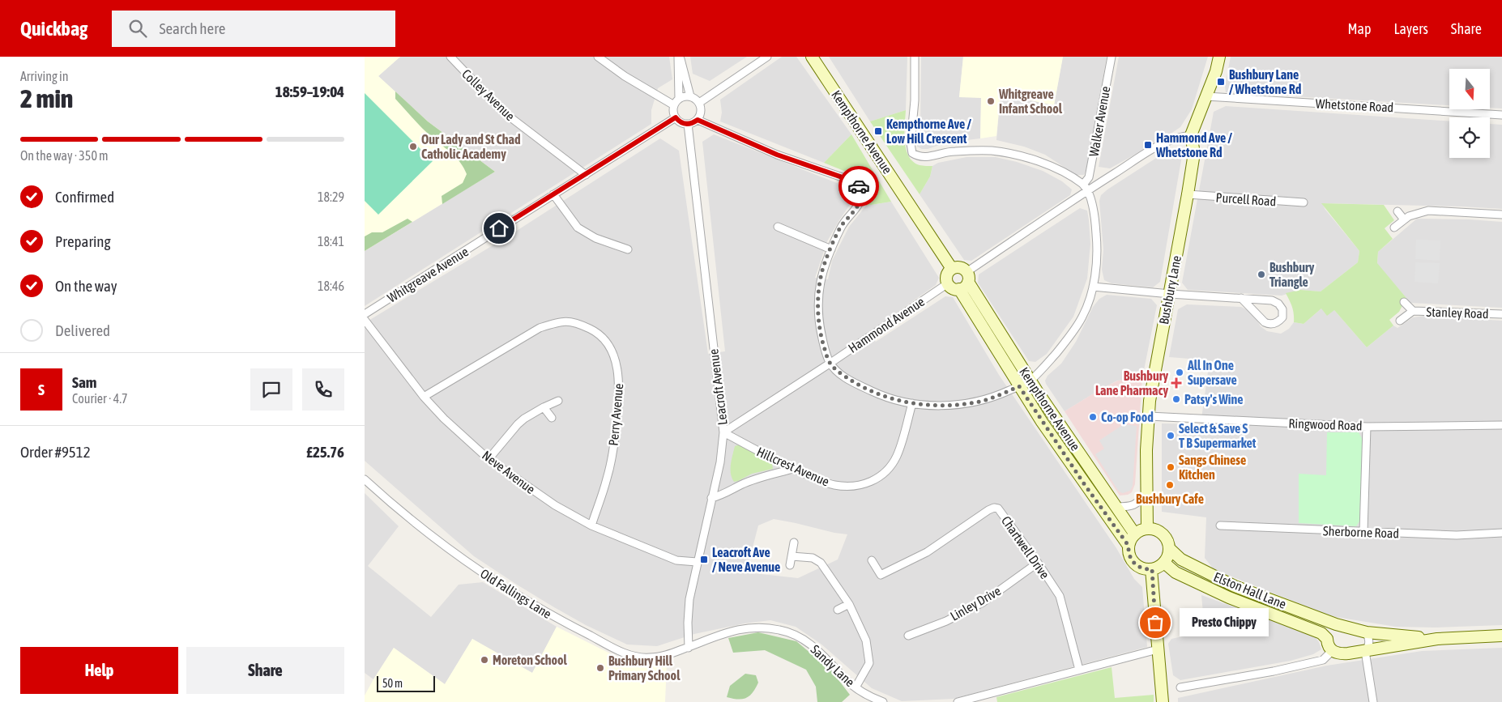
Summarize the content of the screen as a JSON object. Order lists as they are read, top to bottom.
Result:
{
  "streets": {
    "street": [
      "Colley Avenue",
      "Whetstone Road",
      "Walker Avenue",
      "Kempthorne Avenue",
      "Purcell Road",
      "Whitgreave Avenue",
      "Bushbury Lane",
      "Stanley Road",
      "Hammond Avenue",
      "Leacroft Avenue",
      "Perry Avenue",
      "Ringwood Road",
      "Hillcrest Avenue",
      "Neve Avenue",
      "Sherborne Road",
      "Chartwell Drive",
      "Elston Hall Lane",
      "Old Fallings Lane",
      "Linley Drive",
      "Sandy Lane"
    ]
  },
  "crossings": [
    ["Colley Avenue", "Whitgreave Avenue"],
    ["Whetstone Road", "Bushbury Lane"],
    ["Kempthorne Avenue", "Bushbury Lane"],
    ["Kempthorne Avenue", "Hammond Avenue"],
    ["Kempthorne Avenue", "Elston Hall Lane"],
    ["Purcell Road", "Bushbury Lane"],
    ["Whitgreave Avenue", "Leacroft Avenue"],
    ["Bushbury Lane", "Ringwood Road"],
    ["Bushbury Lane", "Elston Hall Lane"],
    ["Hammond Avenue", "Leacroft Avenue"],
    ["Hammond Avenue", "Hillcrest Avenue"],
    ["Leacroft Avenue", "Hillcrest Avenue"],
    ["Leacroft Avenue", "Neve Avenue"],
    ["Leacroft Avenue", "Old Fallings Lane"],
    ["Leacroft Avenue", "Sandy Lane"],
    ["Perry Avenue", "Neve Avenue"],
    ["Chartwell Drive", "Linley Drive"],
    ["Old Fallings Lane", "Sandy Lane"]
  ],
  "places": {
    "transit": [
      "Bushbury Lane / Whetstone Rd",
      "Kempthorne Ave / Low Hill Crescent",
      "Hammond Ave / Whetstone Rd",
      "Leacroft Ave / Neve Avenue"
    ],
    "other": [
      "Whitgreave Infant School",
      "Our Lady and St Chad Catholic Academy",
      "Bushbury Triangle",
      "All In One Supersave",
      "Patsy's Wine",
      "Co-op Food",
      "Select & Save S T B Supermarket",
      "Sangs Chinese Kitchen",
      "Bushbury Cafe",
      "Presto Chippy",
      "Moreton School",
      "Bushbury Hill Primary School"
    ],
    "health": ["Bushbury Lane Pharmacy"]
  },
  "scale_bar": "50 m",
  "north": "bottom",
  "page": {
    "header": "Quickbag",
    "search": "Search here",
    "nav": ["Map", "Layers", "Share"],
    "heading": ["2 min", "Arriving in", "18:59–19:04"],
    "panel": [
      "Sam",
      "Courier · 4.7",
      "Order #9512",
      "£25.76"
    ],
    "bar": "On the way · 350 m",
    "list": [
      ["Confirmed", "18:29"],
      ["Preparing", "18:41"],
      ["On the way", "18:46"],
      "Delivered"
    ],
    "round": "S",
    "bubble": "Presto Chippy",
    "buttons": ["Help", "Share"],
    "scale": "50 m"
  }
}
